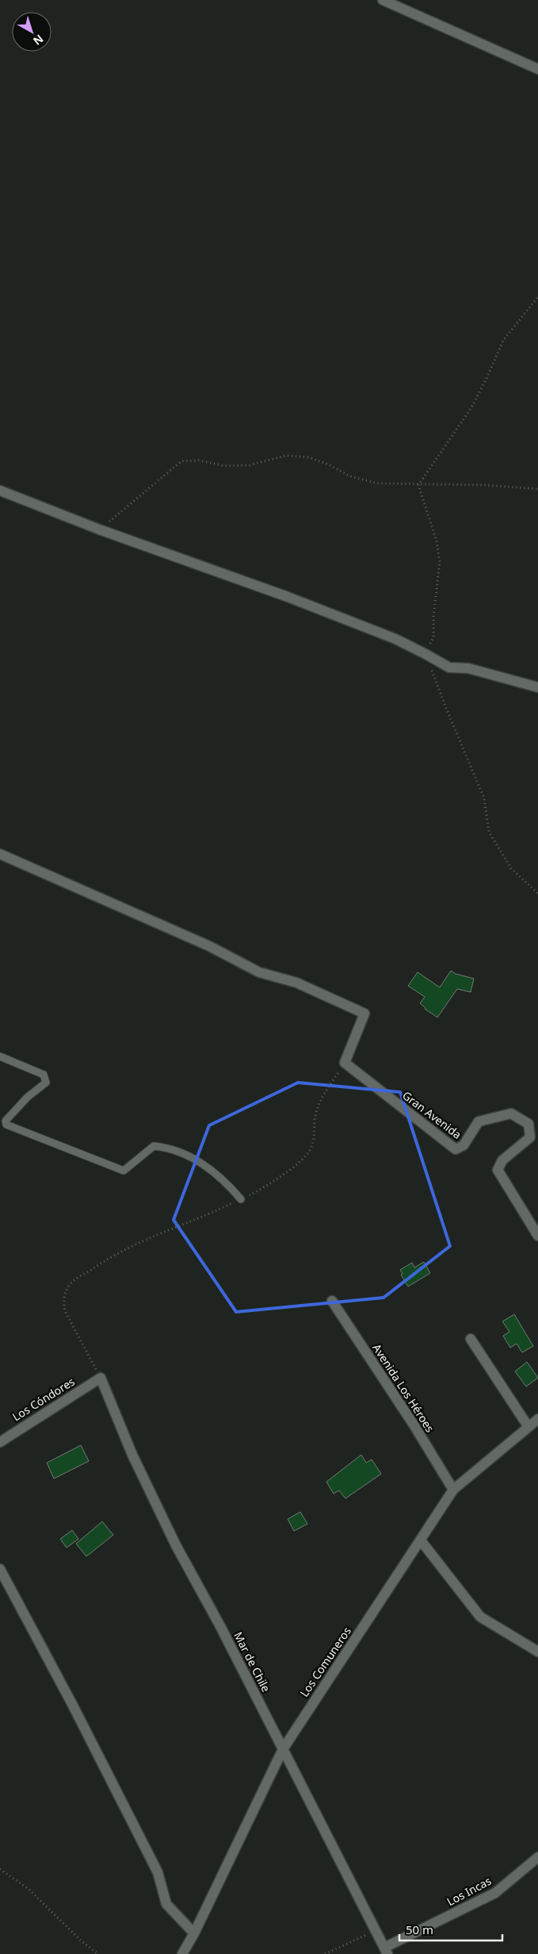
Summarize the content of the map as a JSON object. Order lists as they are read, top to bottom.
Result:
{
  "streets": {
    "street": [
      "Gran Avenida",
      "Avenida Los Héroes",
      "Los Cóndores",
      "Mar de Chile",
      "Los Comuneros",
      "Los Incas"
    ]
  },
  "crossings": [
    ["Avenida Los Héroes", "Los Comuneros"],
    ["Los Cóndores", "Mar de Chile"],
    ["Mar de Chile", "Los Comuneros"],
    ["Mar de Chile", "Los Incas"]
  ],
  "scale_bar": "50 m",
  "north": "bottom right"
}
